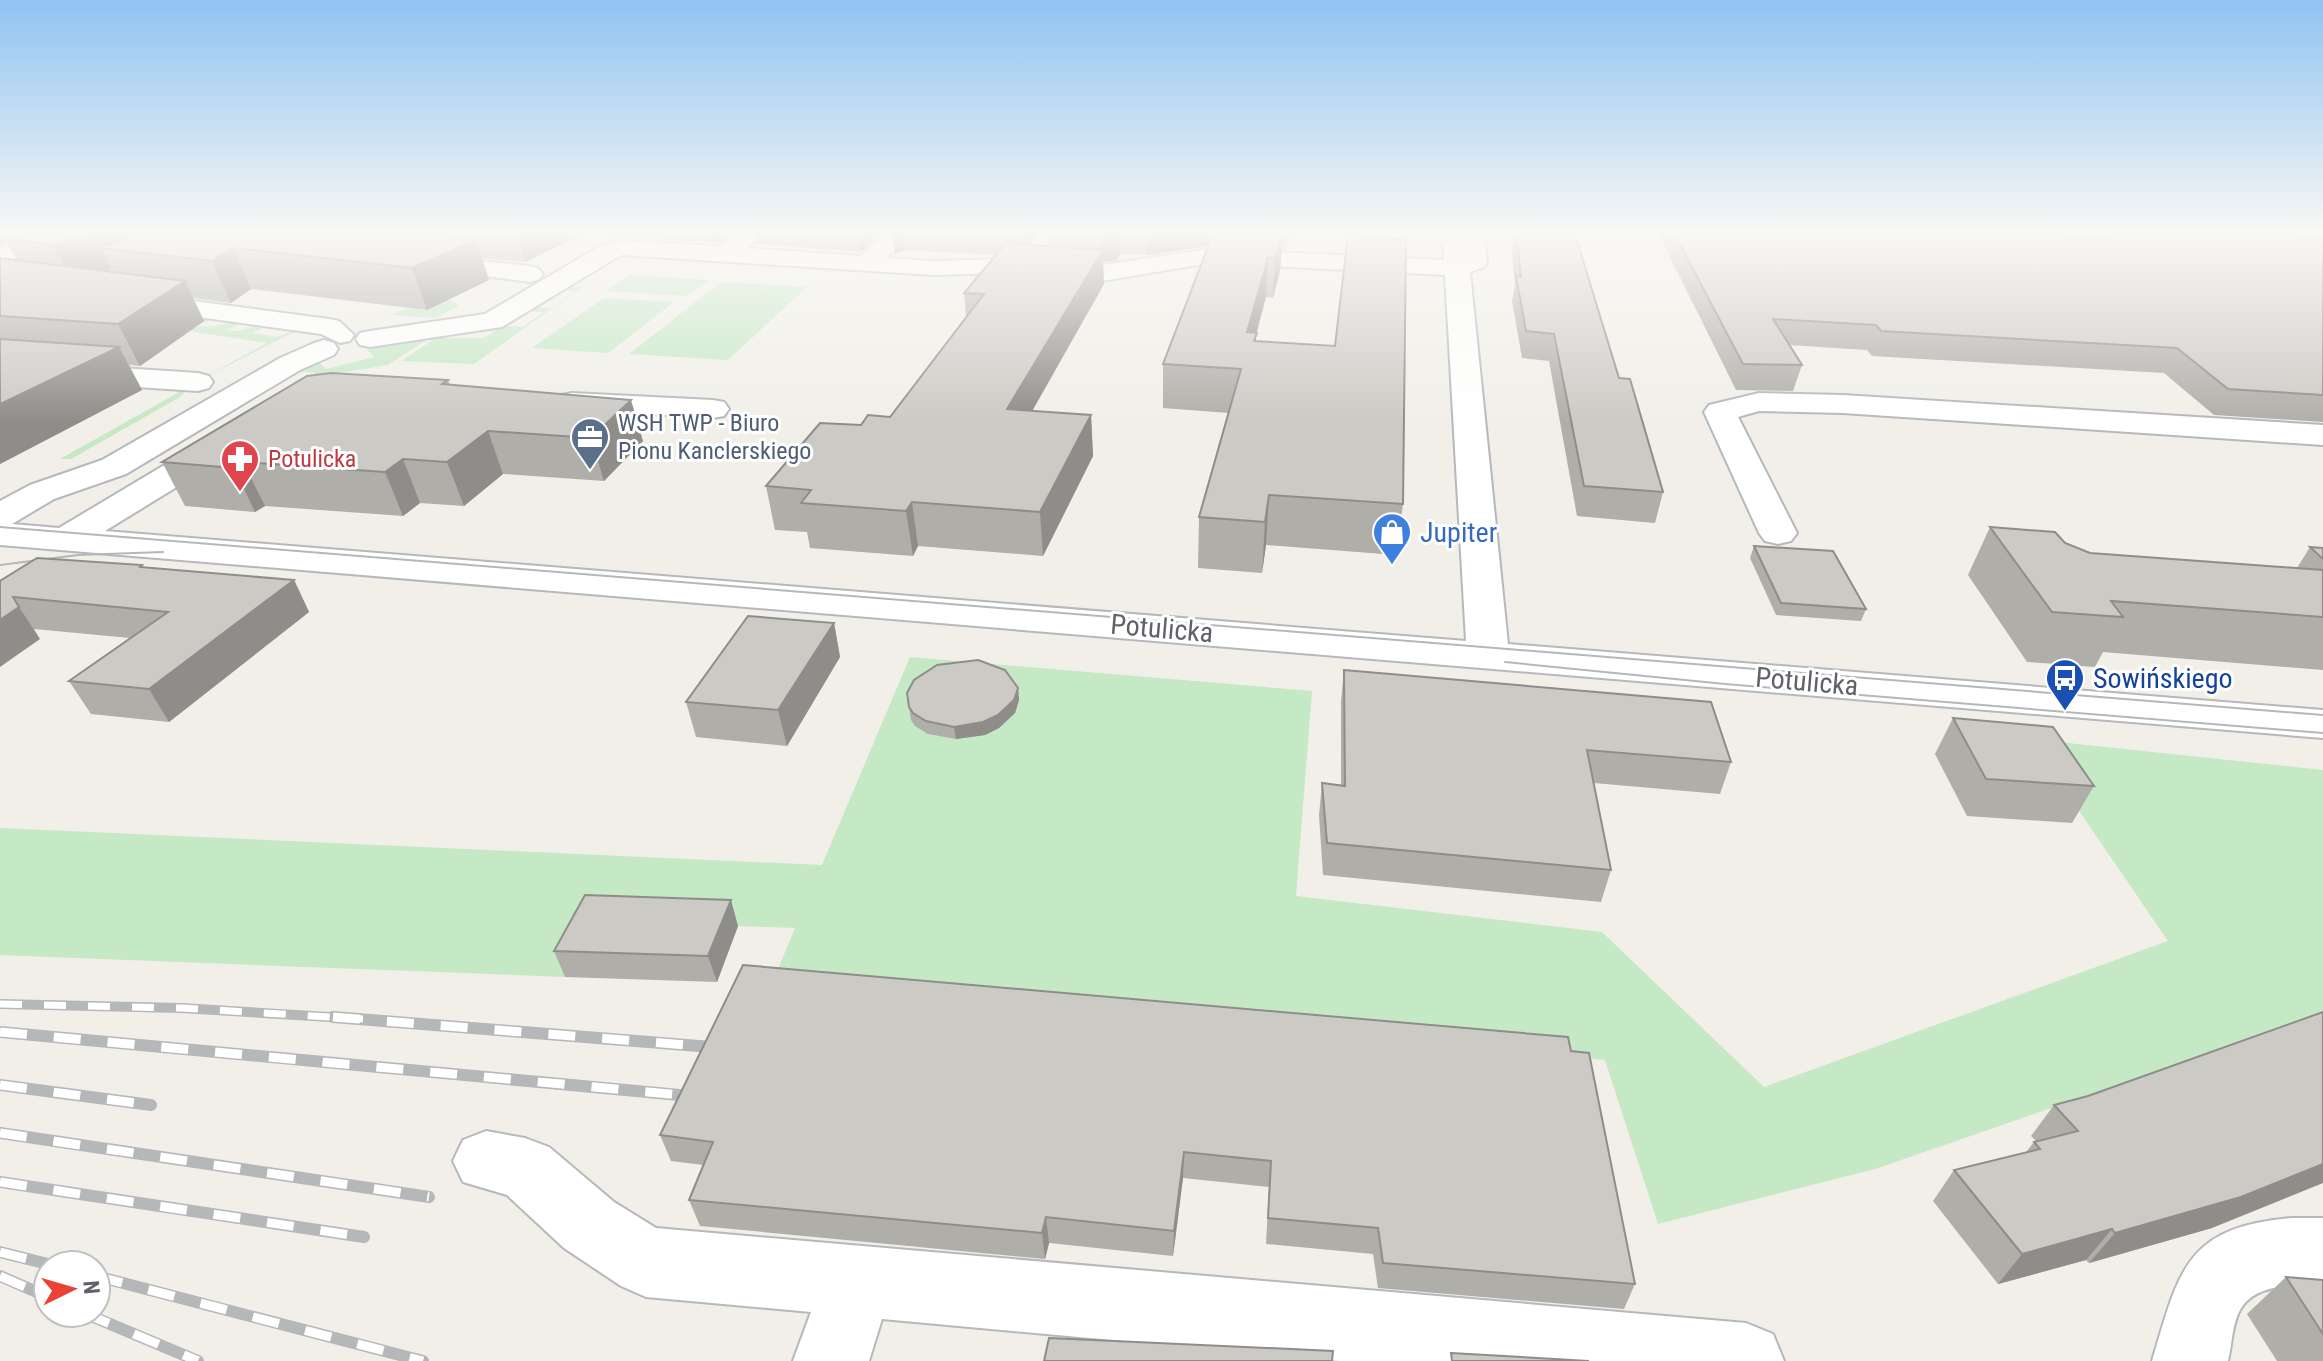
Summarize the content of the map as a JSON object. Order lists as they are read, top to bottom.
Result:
{
  "streets": {
    "street": ["Potulicka"]
  },
  "places": {
    "office": ["WSH TWP - Biuro Pionu Kanclerskiego"],
    "pharmacy": ["Potulicka"],
    "shop": ["Jupiter"],
    "bus stop": ["Sowińskiego"]
  },
  "north": "right"
}
